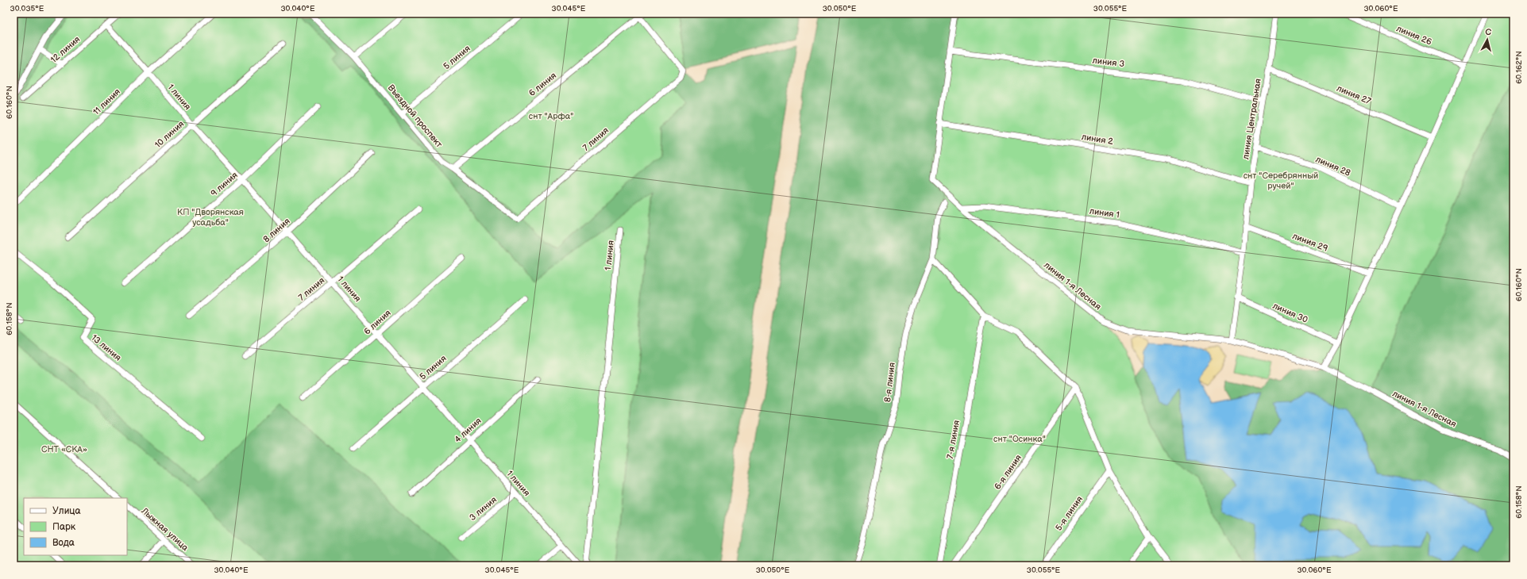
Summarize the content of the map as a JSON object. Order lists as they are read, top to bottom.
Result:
{
  "streets": {
    "street": [
      "линия 26",
      "12 линия",
      "5 линия",
      "линия 3",
      "6 линия",
      "линия 27",
      "1 линия",
      "11 линия",
      "Въездной проспект",
      "линия Центральная",
      "10 линия",
      "7 линия",
      "линия 2",
      "линия 28",
      "9 линия",
      "линия 1",
      "8 линия",
      "линия 29",
      "линия 1-я Лесная",
      "линия 30",
      "13 линия",
      "8-я линия",
      "4 линия",
      "7-я линия",
      "6-я линия",
      "3 линия",
      "5-я линия",
      "Лыжная улица"
    ]
  },
  "crossings": [
    ["12 линия", "1 линия"],
    ["5 линия", "1 линия"],
    ["5 линия", "Въездной проспект"],
    ["линия 3", "линия Центральная"],
    ["6 линия", "1 линия"],
    ["6 линия", "Въездной проспект"],
    ["6 линия", "7 линия"],
    ["линия 27", "линия Центральная"],
    ["1 линия", "11 линия"],
    ["1 линия", "10 линия"],
    ["1 линия", "7 линия"],
    ["1 линия", "9 линия"],
    ["1 линия", "8 линия"],
    ["1 линия", "4 линия"],
    ["1 линия", "3 линия"],
    ["Въездной проспект", "7 линия"],
    ["линия Центральная", "линия 2"],
    ["линия Центральная", "линия 28"],
    ["линия Центральная", "линия 1"],
    ["линия Центральная", "линия 29"],
    ["линия Центральная", "линия 1-я Лесная"],
    ["линия Центральная", "линия 30"],
    ["линия 2", "линия 1-я Лесная"],
    ["линия 1", "линия 1-я Лесная"]
  ],
  "parks": [
    "снт \"Арфа\"",
    "снт \"Серебрянный ручей\"",
    "КП \"Дворянская усадьба\"",
    "снт \"Осинка\"",
    "СНТ «СКА»"
  ],
  "legend": ["Улица", "Парк", "Вода"],
  "north": "top",
  "coordinates": [
    "30.035°E",
    "30.040°E",
    "30.045°E",
    "30.050°E",
    "30.055°E",
    "30.060°E",
    "60.162°N",
    "60.160°N",
    "60.158°N"
  ]
}
